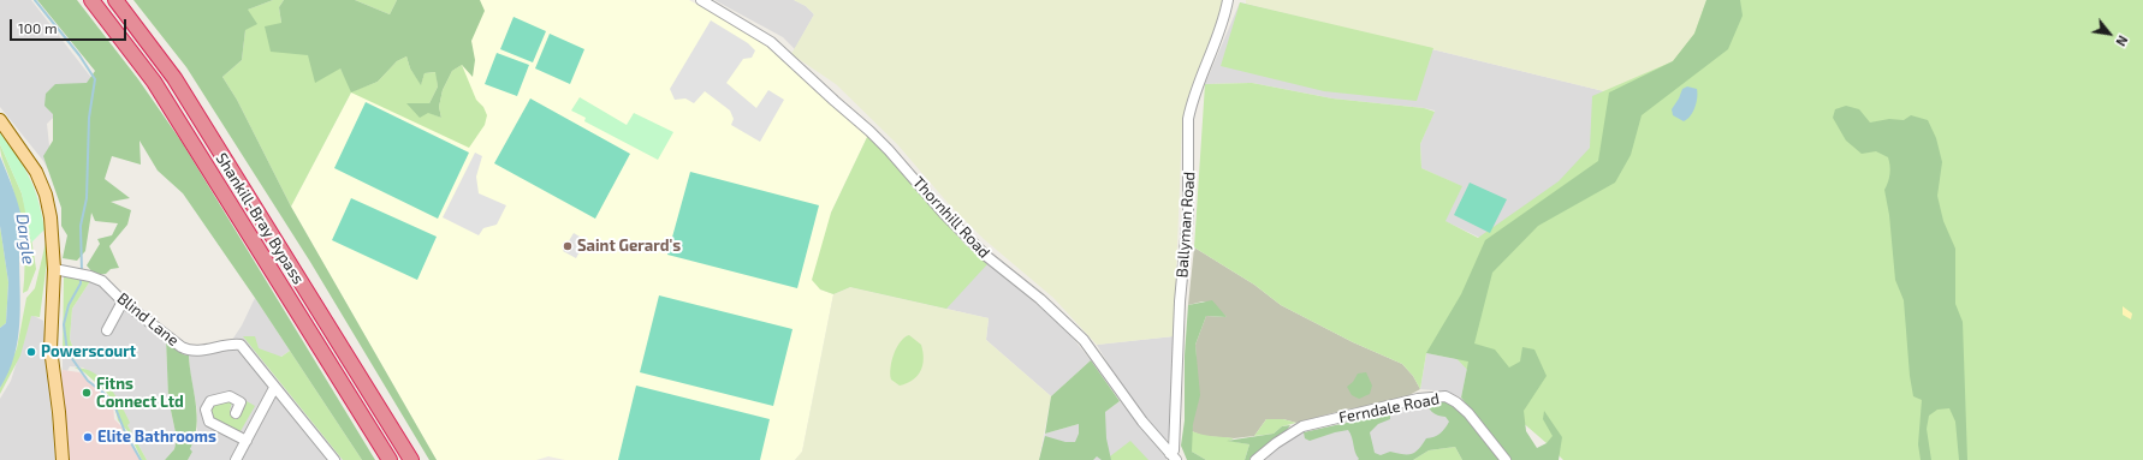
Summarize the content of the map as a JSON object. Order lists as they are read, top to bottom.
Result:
{
  "streets": {
    "highway": ["Shankill-Bray Bypass"],
    "street": [
      "Thornhill Road",
      "Ballyman Road",
      "Blind Lane",
      "Ferndale Road"
    ]
  },
  "crossings": [
    ["Thornhill Road", "Ballyman Road"]
  ],
  "water": ["Dargle"],
  "places": [
    "Saint Gerard's",
    "Powerscourt",
    "Fitns Connect Ltd",
    "Elite Bathrooms"
  ],
  "scale_bar": "100 m",
  "north": "bottom right"
}
